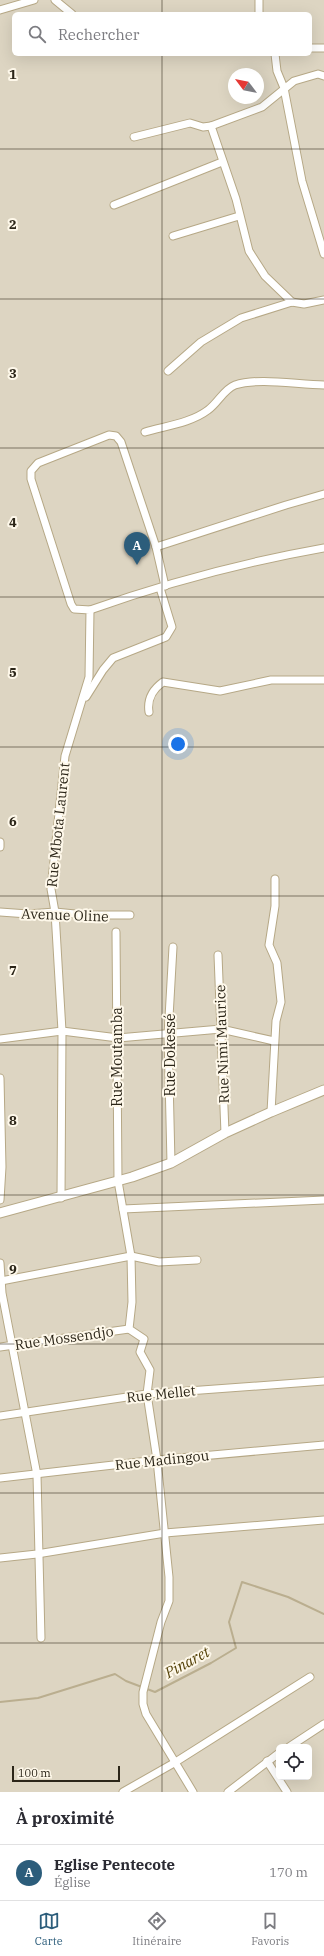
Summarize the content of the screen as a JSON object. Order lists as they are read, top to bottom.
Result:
{
  "streets": {
    "street": [
      "Rue Mbota Laurent",
      "Avenue Oline",
      "Rue Nimi Maurice",
      "Rue Dokessé",
      "Rue Moutamba",
      "Rue Mossendjo",
      "Rue Mellet",
      "Rue Madingou"
    ]
  },
  "crossings": [
    ["Rue Mbota Laurent", "Avenue Oline"],
    ["Rue Moutamba", "Rue Mossendjo"]
  ],
  "water": ["Pinaret"],
  "scale_bar": "100 m",
  "north": "top left",
  "page": {
    "search": "Rechercher",
    "pins": "A",
    "scale": "100 m",
    "heading": "À proximité",
    "list": [
      {
        "mark": "A",
        "name": "Eglise Pentecote",
        "note": "Église",
        "value": "170 m"
      }
    ],
    "nav": ["Carte", "Itinéraire", "Favoris"]
  },
  "grid": {
    "rows": [
      "1",
      "2",
      "3",
      "4",
      "5",
      "6",
      "7",
      "8",
      "9"
    ]
  }
}
